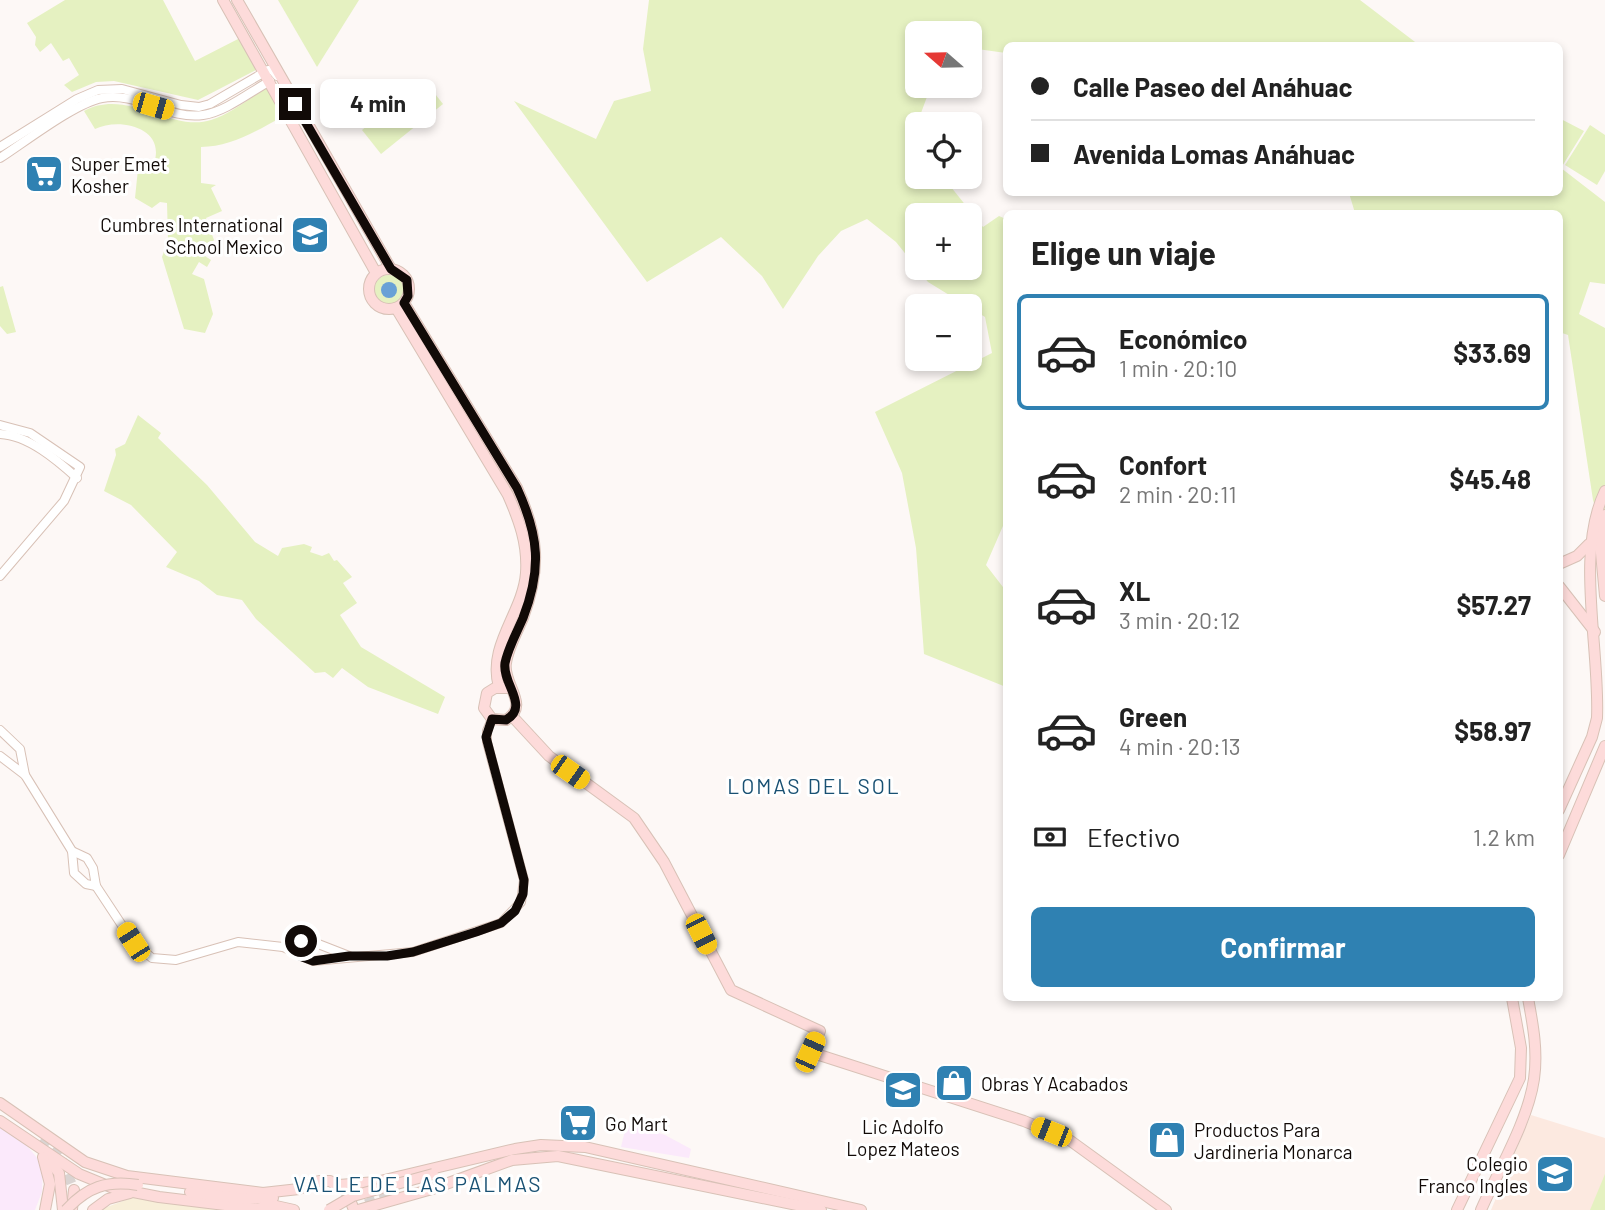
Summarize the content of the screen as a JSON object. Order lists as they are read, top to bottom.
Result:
{
  "districts": ["LOMAS DEL SOL", "VALLE DE LAS PALMAS"],
  "places": {
    "supermarket": ["Super Emet Kosher", "Go Mart"],
    "school or university": ["Cumbres International School Mexico", "Lic Adolfo Lopez Mateos", "Colegio Franco Ingles"],
    "shop": ["Obras Y Acabados", "Productos Para Jardineria Monarca"]
  },
  "north": "left",
  "page": {
    "map_buttons": ["+", "−"],
    "banner": ["Calle Paseo del Anáhuac", "Avenida Lomas Anáhuac"],
    "bubble": "4 min",
    "heading": "Elige un viaje",
    "list": [
      {
        "name": "Económico",
        "note": "1 min · 20:10",
        "value": "$33.69"
      },
      {
        "name": "Confort",
        "note": "2 min · 20:11",
        "value": "$45.48"
      },
      {
        "name": "XL",
        "note": "3 min · 20:12",
        "value": "$57.27"
      },
      {
        "name": "Green",
        "note": "4 min · 20:13",
        "value": "$58.97"
      }
    ],
    "pay": ["Efectivo", "1.2 km"],
    "buttons": "Confirmar"
  }
}
